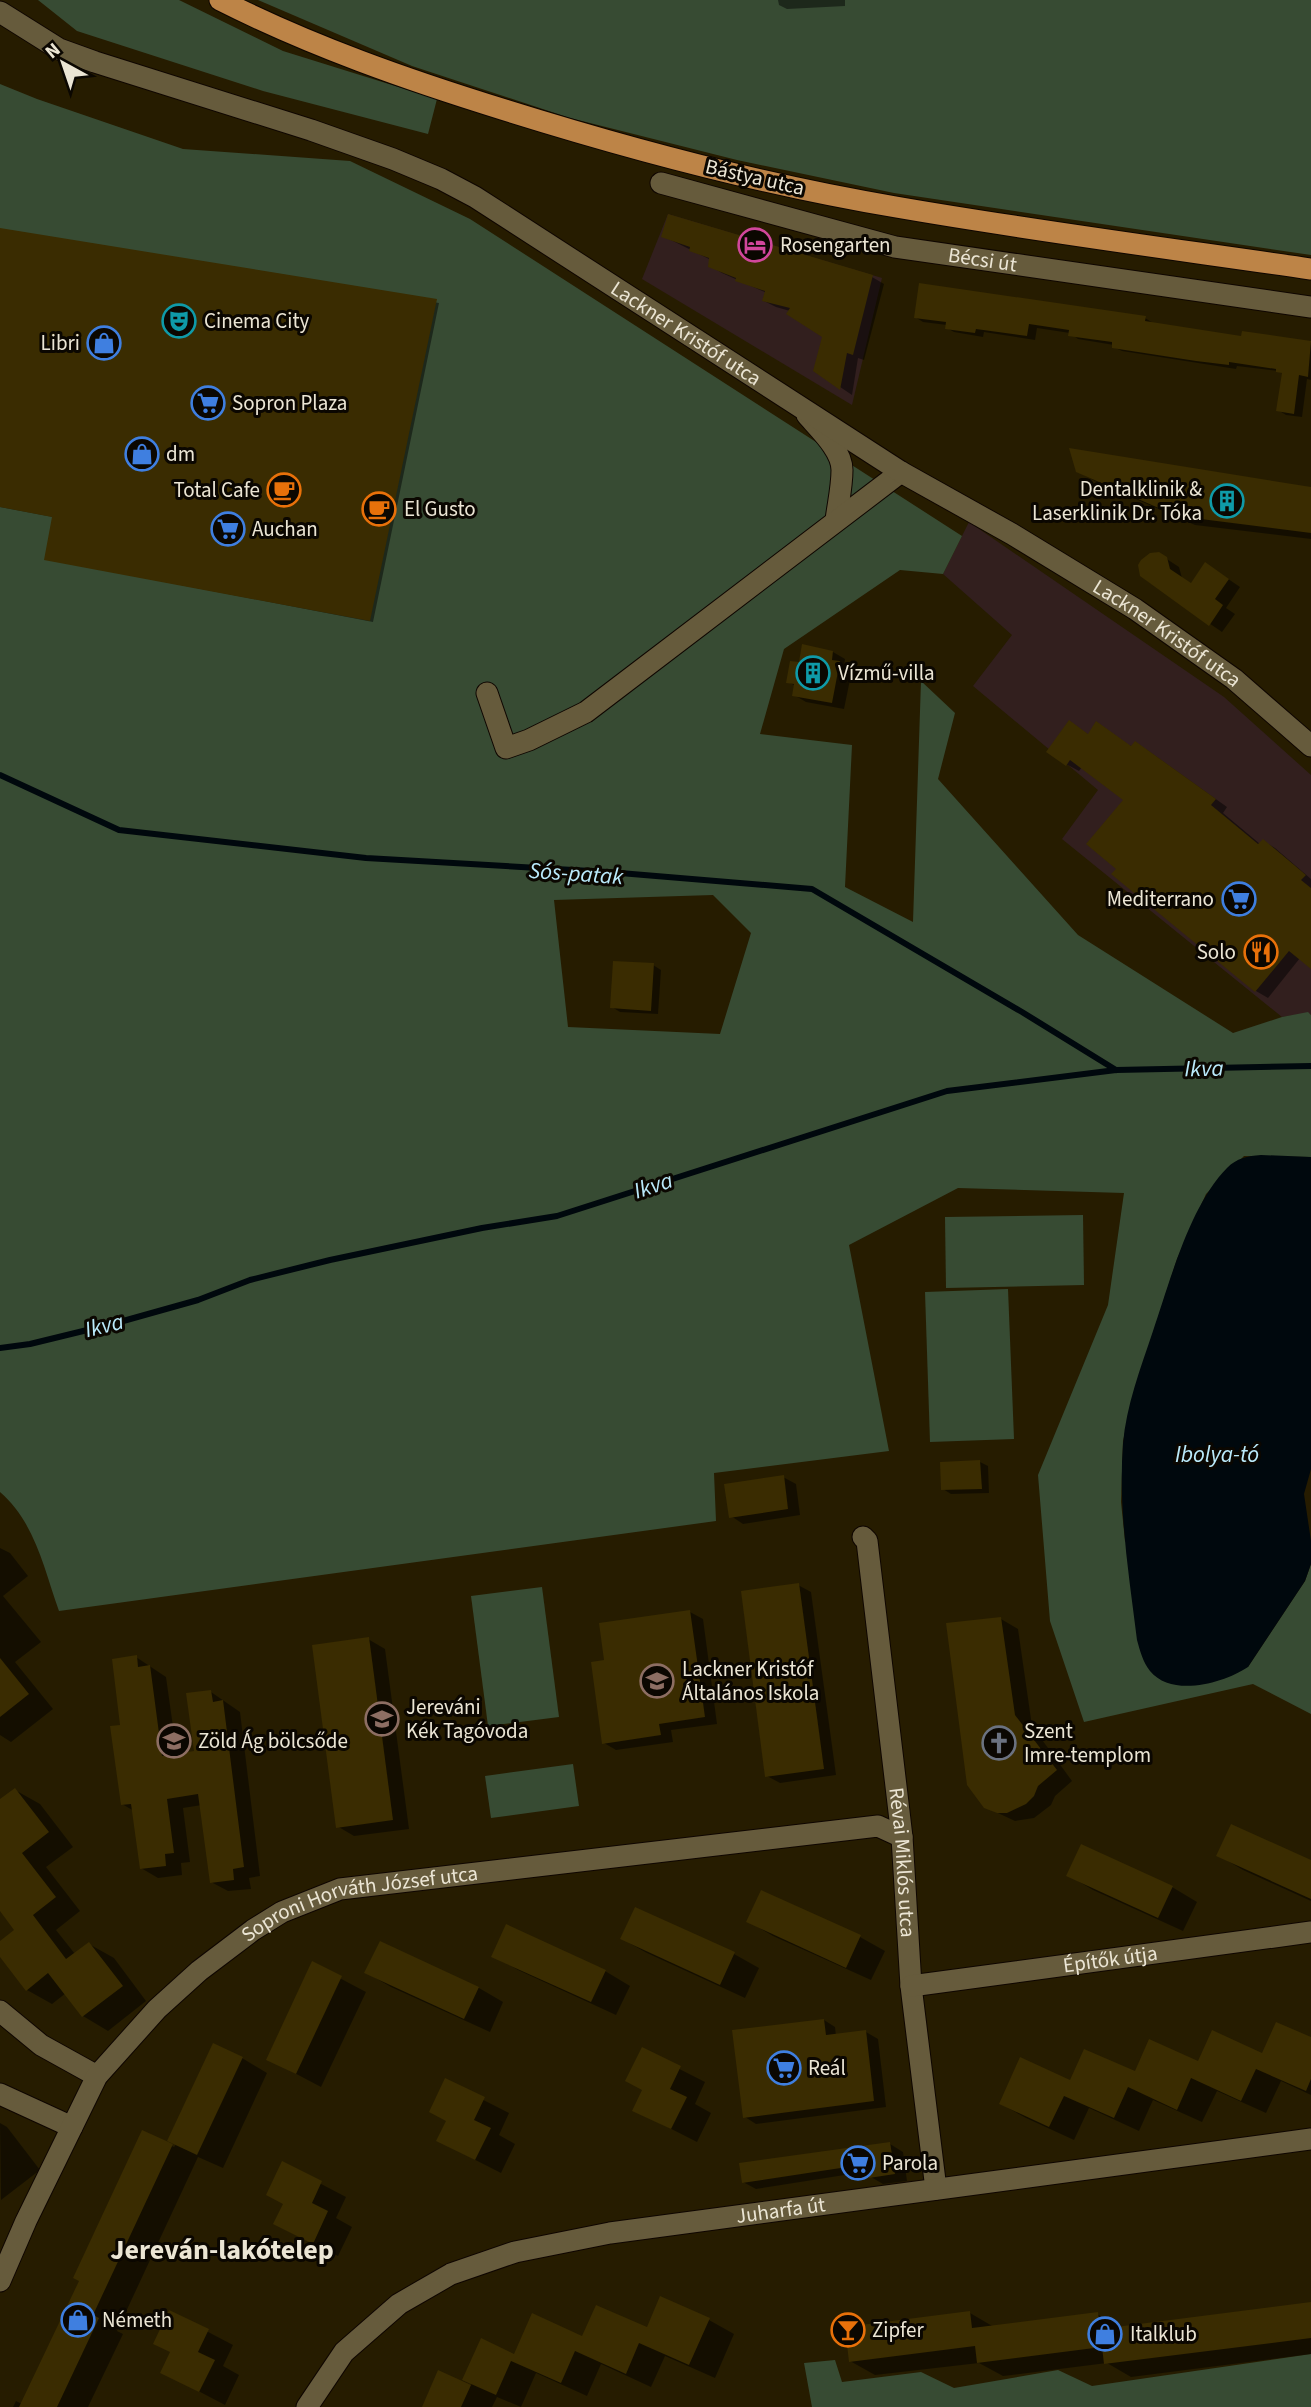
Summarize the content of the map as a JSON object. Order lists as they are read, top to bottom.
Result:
{
  "streets": {
    "main road": ["Bástya utca"],
    "street": [
      "Bécsi út",
      "Lackner Kristóf utca",
      "Révai Miklós utca",
      "Soproni Horváth József utca",
      "Építők útja",
      "Juharfa út"
    ]
  },
  "crossings": [
    ["Révai Miklós utca", "Soproni Horváth József utca"],
    ["Révai Miklós utca", "Építők útja"],
    ["Révai Miklós utca", "Juharfa út"]
  ],
  "districts": ["Jereván-lakótelep"],
  "water": ["Sós-patak", "Ikva", "Ibolya-tó"],
  "places": {
    "hotel": ["Rosengarten"],
    "theatre": ["Cinema City"],
    "shop": [
      "Libri",
      "dm",
      "Németh",
      "Italklub"
    ],
    "supermarket": [
      "Sopron Plaza",
      "Auchan",
      "Mediterrano",
      "Reál",
      "Parola"
    ],
    "cafe": ["Total Cafe", "El Gusto"],
    "building": ["Dentalklinik & Laserklinik Dr. Tóka", "Vízmű-villa"],
    "restaurant": ["Solo"],
    "school or university": ["Lackner Kristóf Általános Iskola", "Jereváni Kék Tagóvoda", "Zöld Ág bölcsőde"],
    "church": ["Szent Imre-templom"],
    "bar": ["Zipfer"]
  },
  "north": "top left"
}
